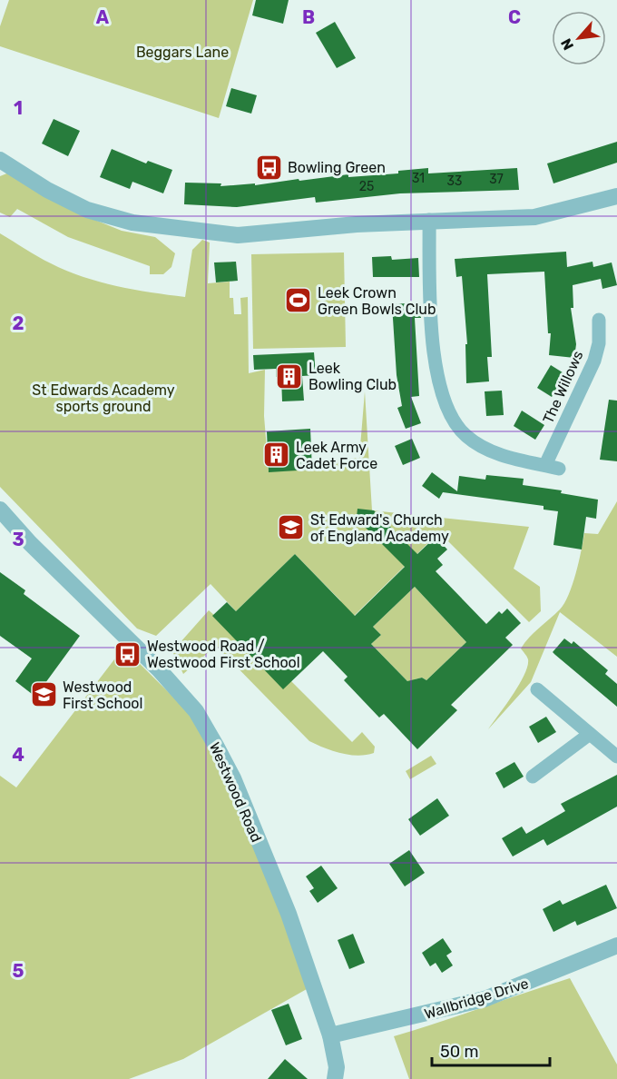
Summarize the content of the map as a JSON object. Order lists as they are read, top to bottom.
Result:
{
  "streets": {
    "street": ["The Willows", "Westwood Road", "Wallbridge Drive"]
  },
  "crossings": [
    ["Westwood Road", "Wallbridge Drive"]
  ],
  "parks": ["Beggars Lane", "St Edwards Academy sports ground"],
  "places": {
    "bus stop": ["Bowling Green", "Westwood Road / Westwood First School"],
    "sports": ["Leek Crown Green Bowls Club"],
    "building": ["Leek Bowling Club", "Leek Army Cadet Force"],
    "school or university": ["St Edward's Church of England Academy", "Westwood First School"]
  },
  "house_numbers": [
    "31",
    "37",
    "33",
    "25"
  ],
  "scale_bar": "50 m",
  "north": "bottom left",
  "grid": {
    "columns": ["A", "B", "C"],
    "rows": [
      "1",
      "2",
      "3",
      "4",
      "5"
    ]
  }
}
